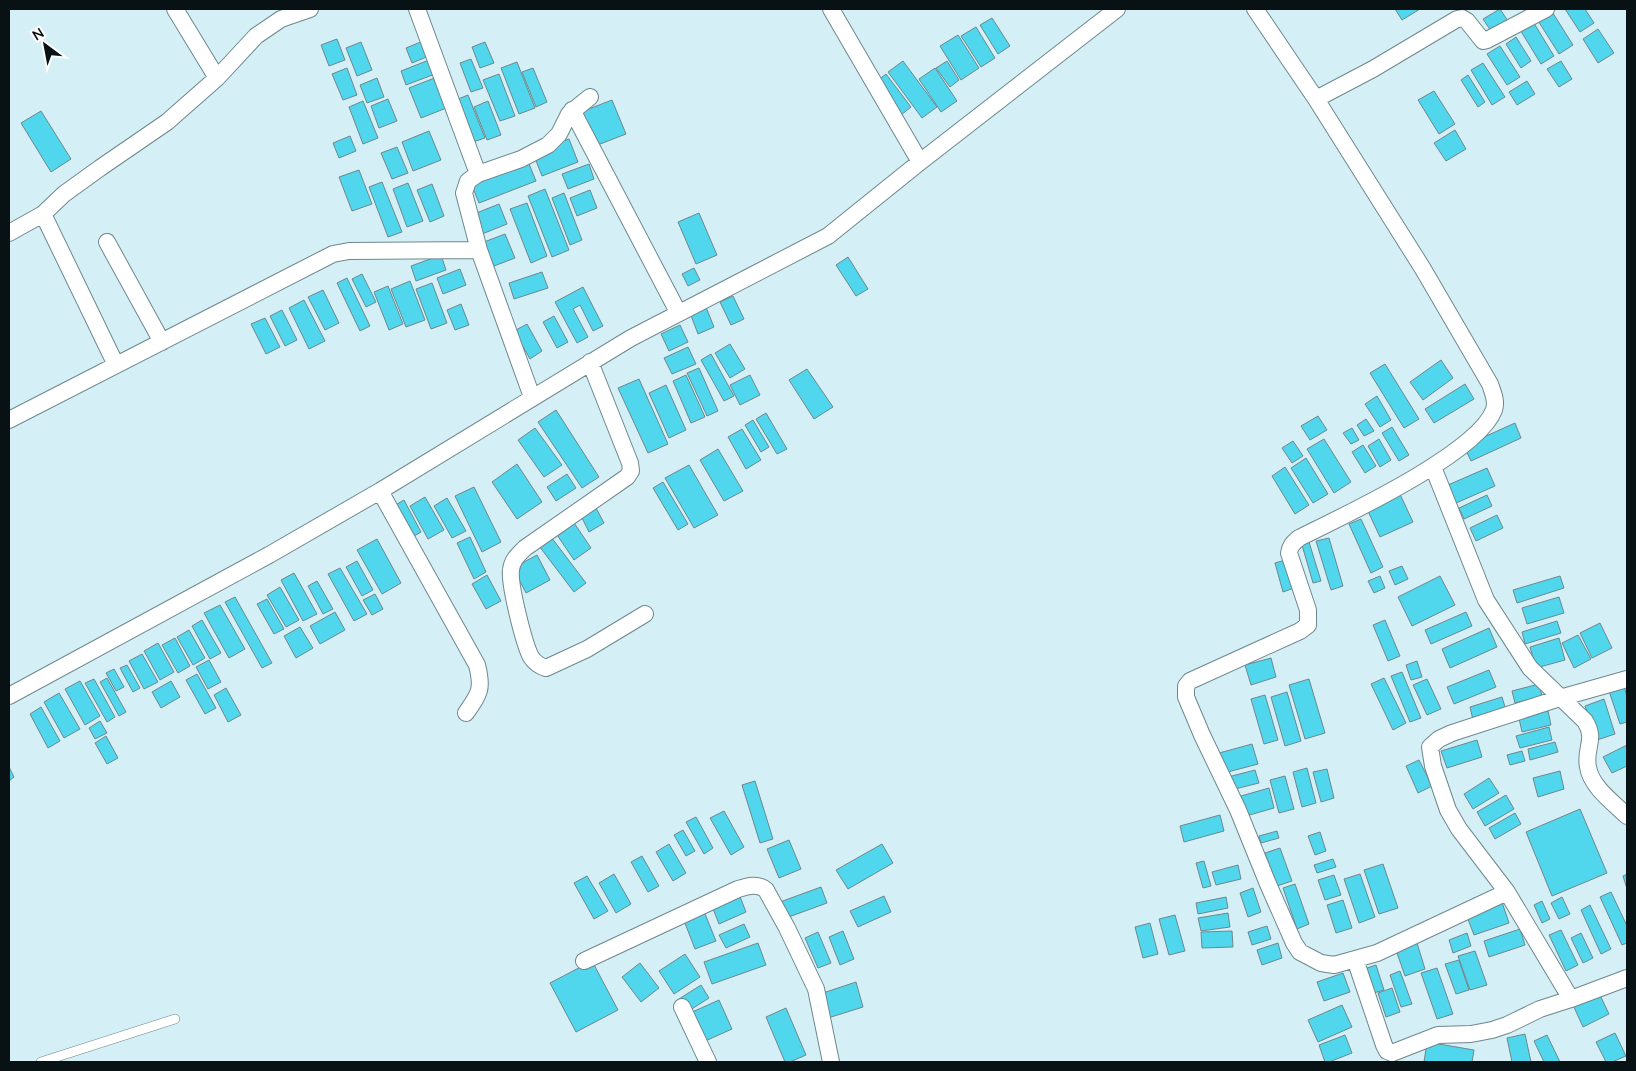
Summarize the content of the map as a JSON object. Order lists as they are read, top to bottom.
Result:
{
  "north": "top left"
}
